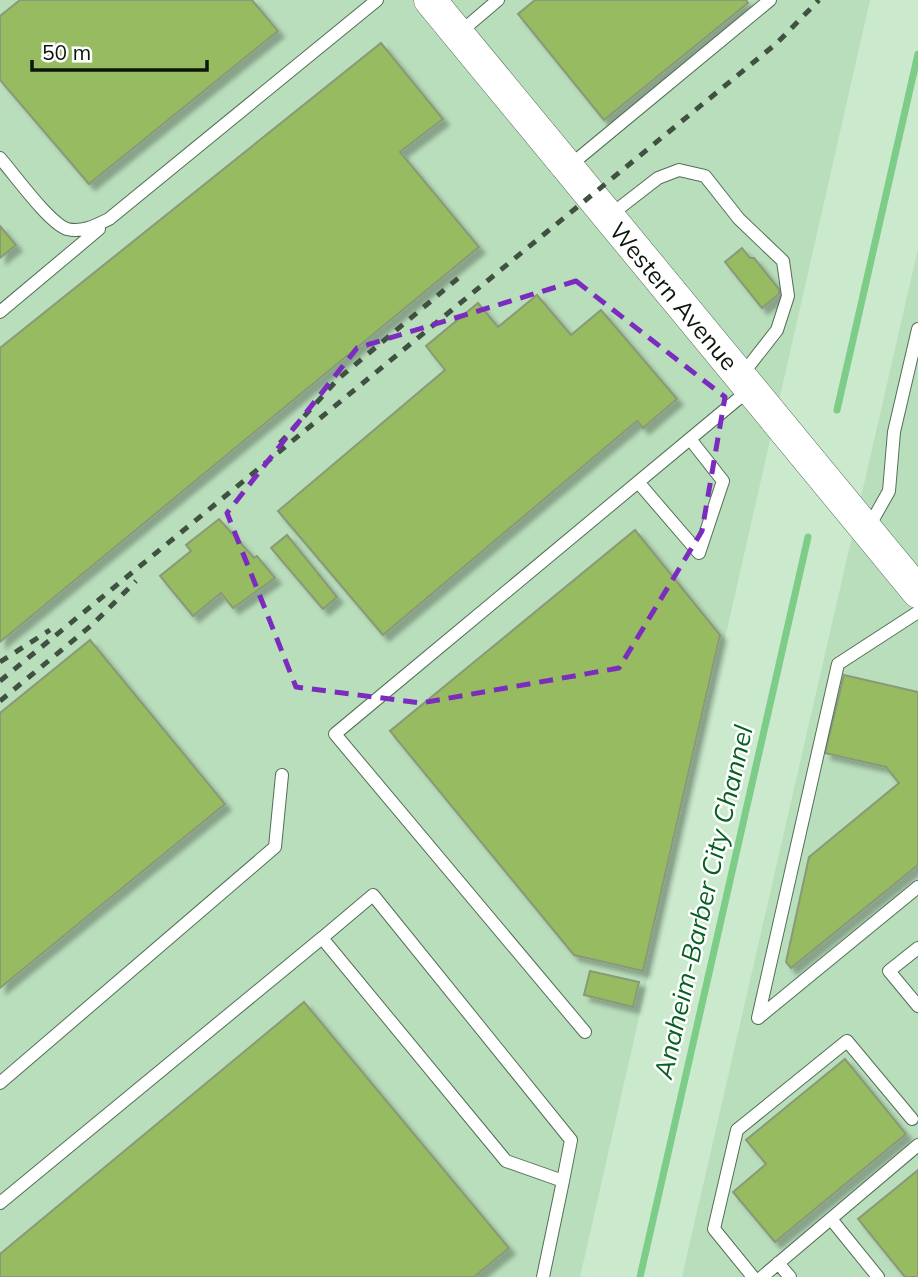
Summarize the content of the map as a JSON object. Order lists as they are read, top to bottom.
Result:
{
  "streets": {
    "street": ["Western Avenue"]
  },
  "water": ["Anaheim-Barber City Channel"],
  "scale_bar": "50 m"
}
